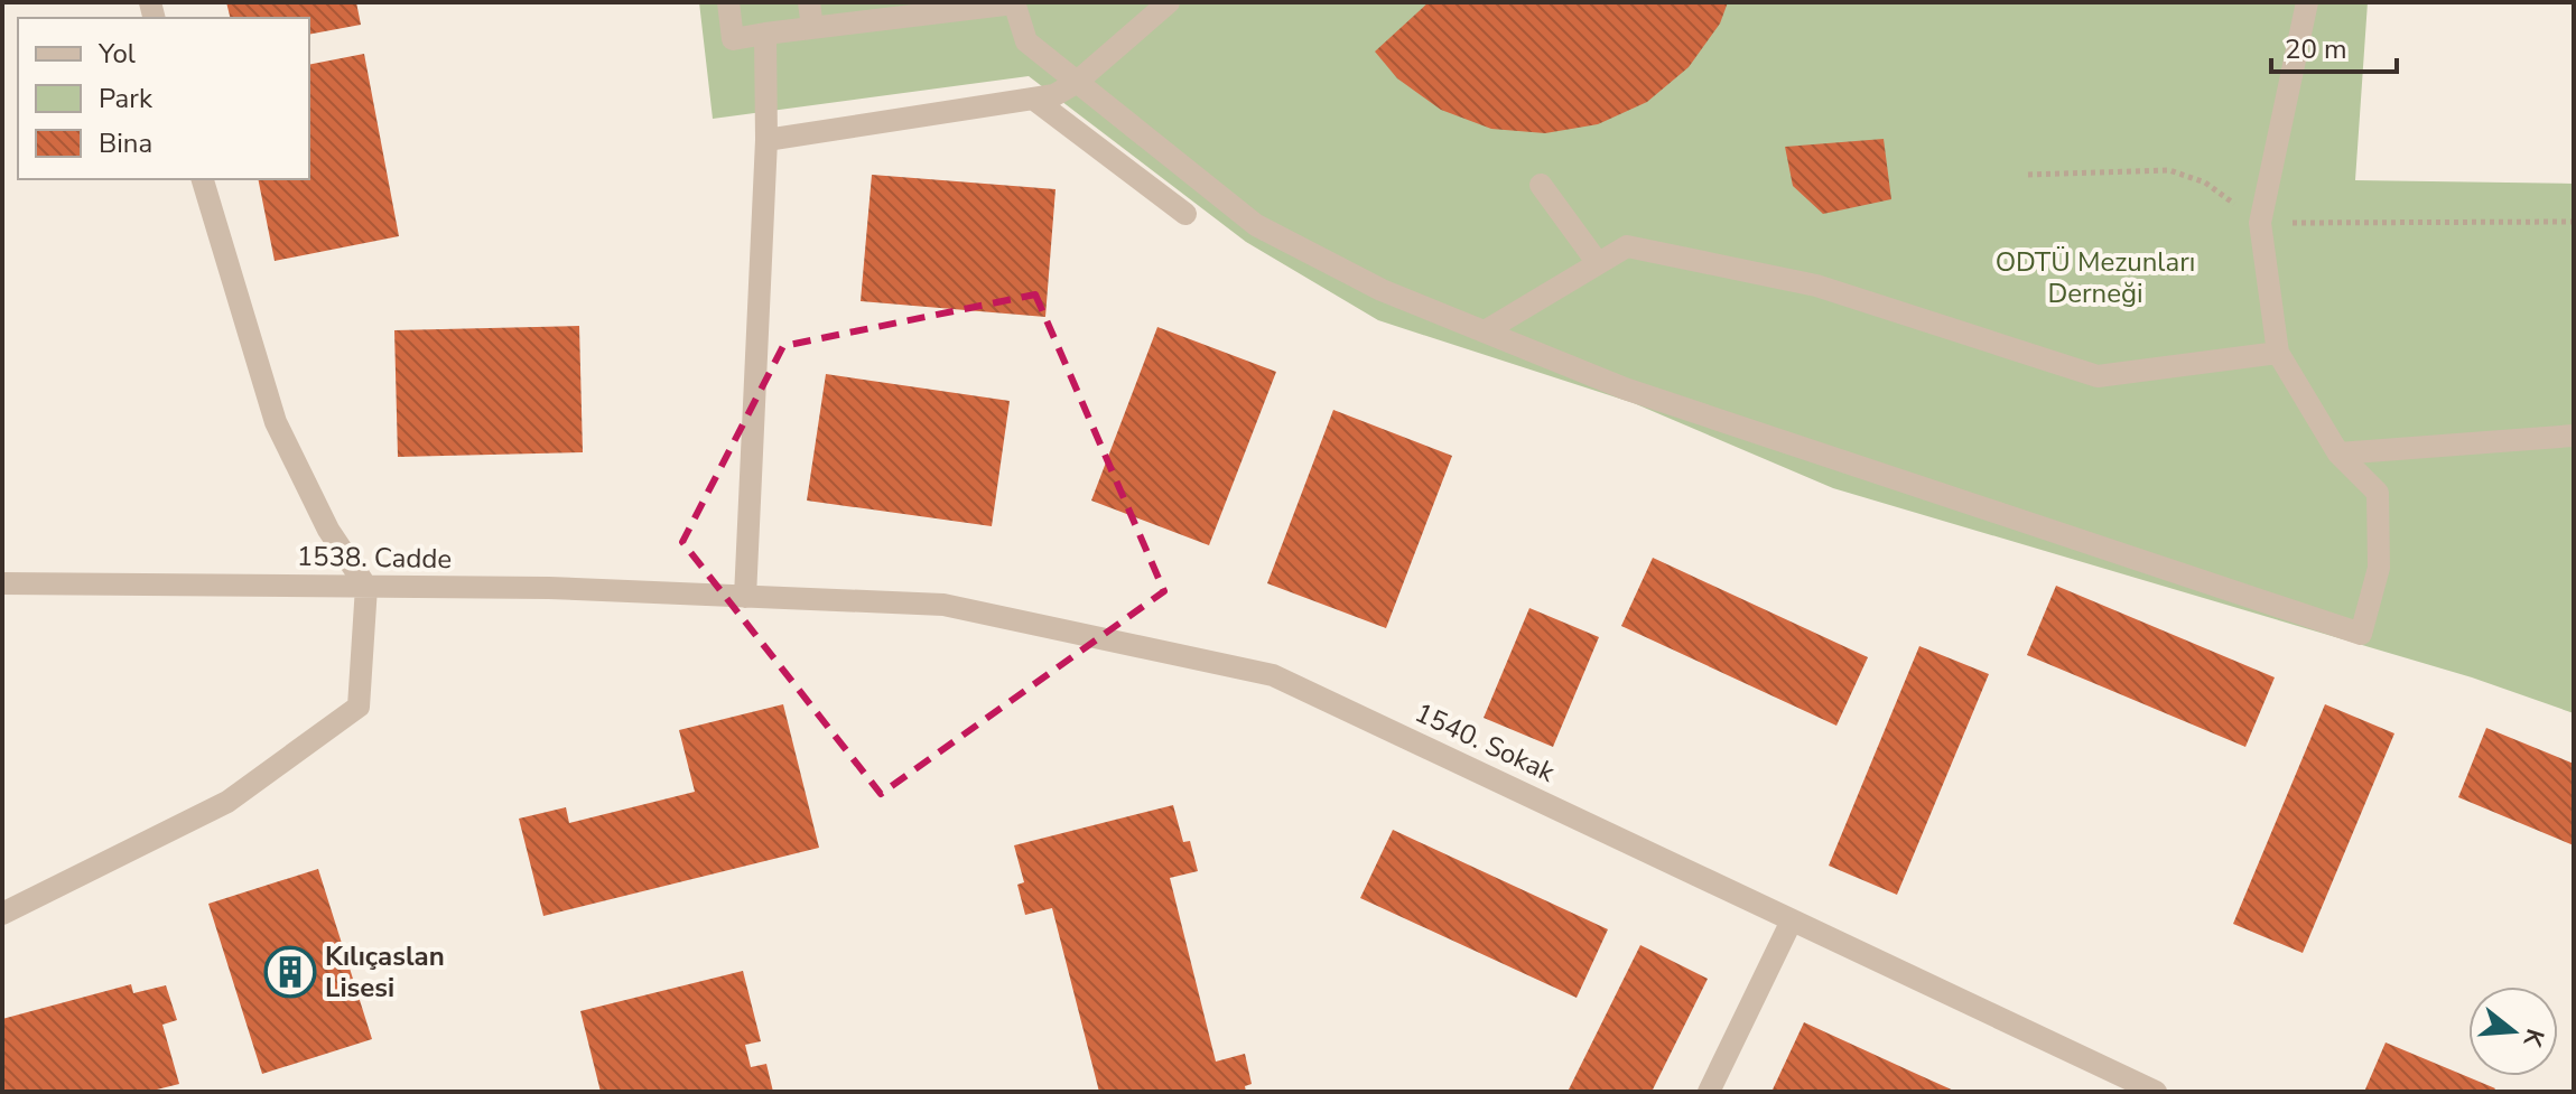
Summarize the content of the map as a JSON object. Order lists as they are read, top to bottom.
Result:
{
  "streets": {
    "street": ["1538. Cadde", "1540. Sokak"]
  },
  "crossings": [
    ["1538. Cadde", "1540. Sokak"]
  ],
  "parks": ["ODTÜ Mezunları Derneği"],
  "places": {
    "building": ["Kılıçaslan Lisesi"]
  },
  "legend": ["Yol", "Park", "Bina"],
  "scale_bar": "20 m",
  "north": "right"
}
